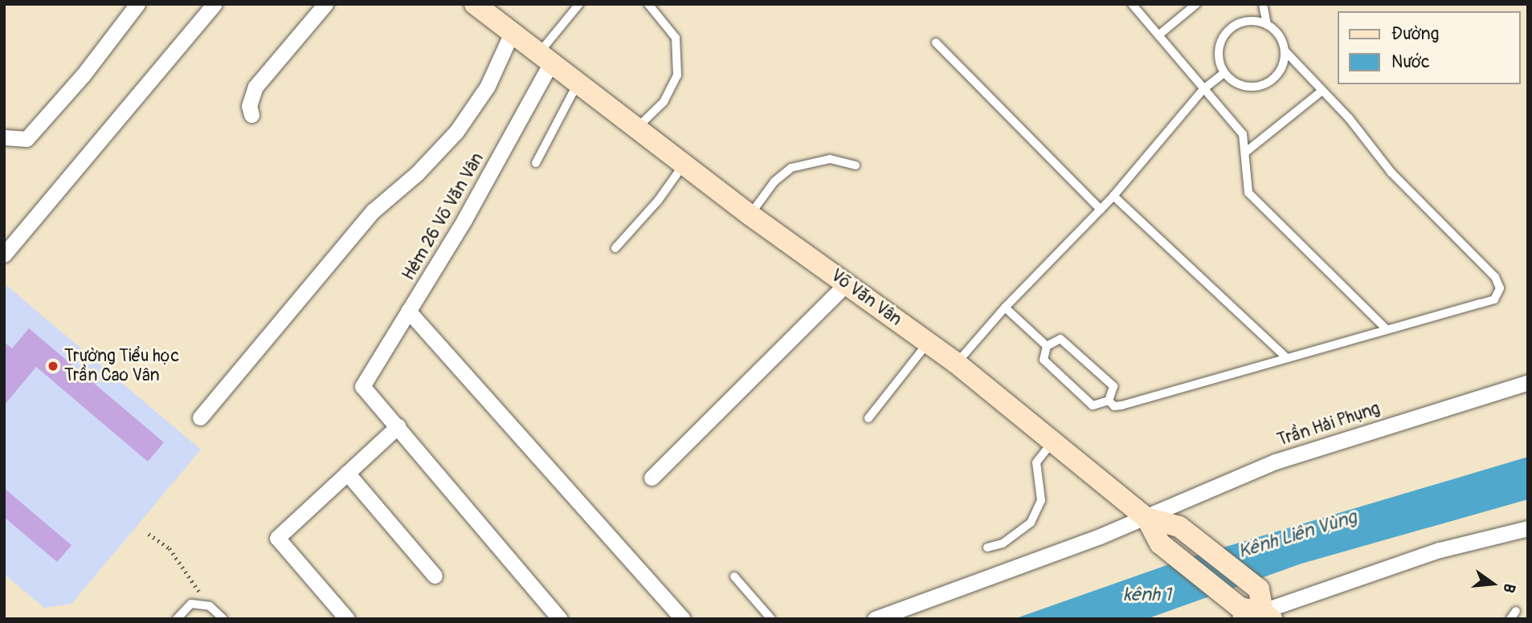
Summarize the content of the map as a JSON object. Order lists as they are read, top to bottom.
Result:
{
  "streets": {
    "street": ["Hẻm 26 Võ Văn Vân", "Võ Văn Vân", "Trần Hải Phụng"]
  },
  "crossings": [
    ["Hẻm 26 Võ Văn Vân", "Võ Văn Vân"],
    ["Võ Văn Vân", "Trần Hải Phụng"]
  ],
  "water": ["Kênh Liên Vùng", "kênh 1"],
  "places": ["Trường Tiểu học Trần Cao Vân"],
  "legend": ["Đường", "Nước"],
  "north": "right"
}
